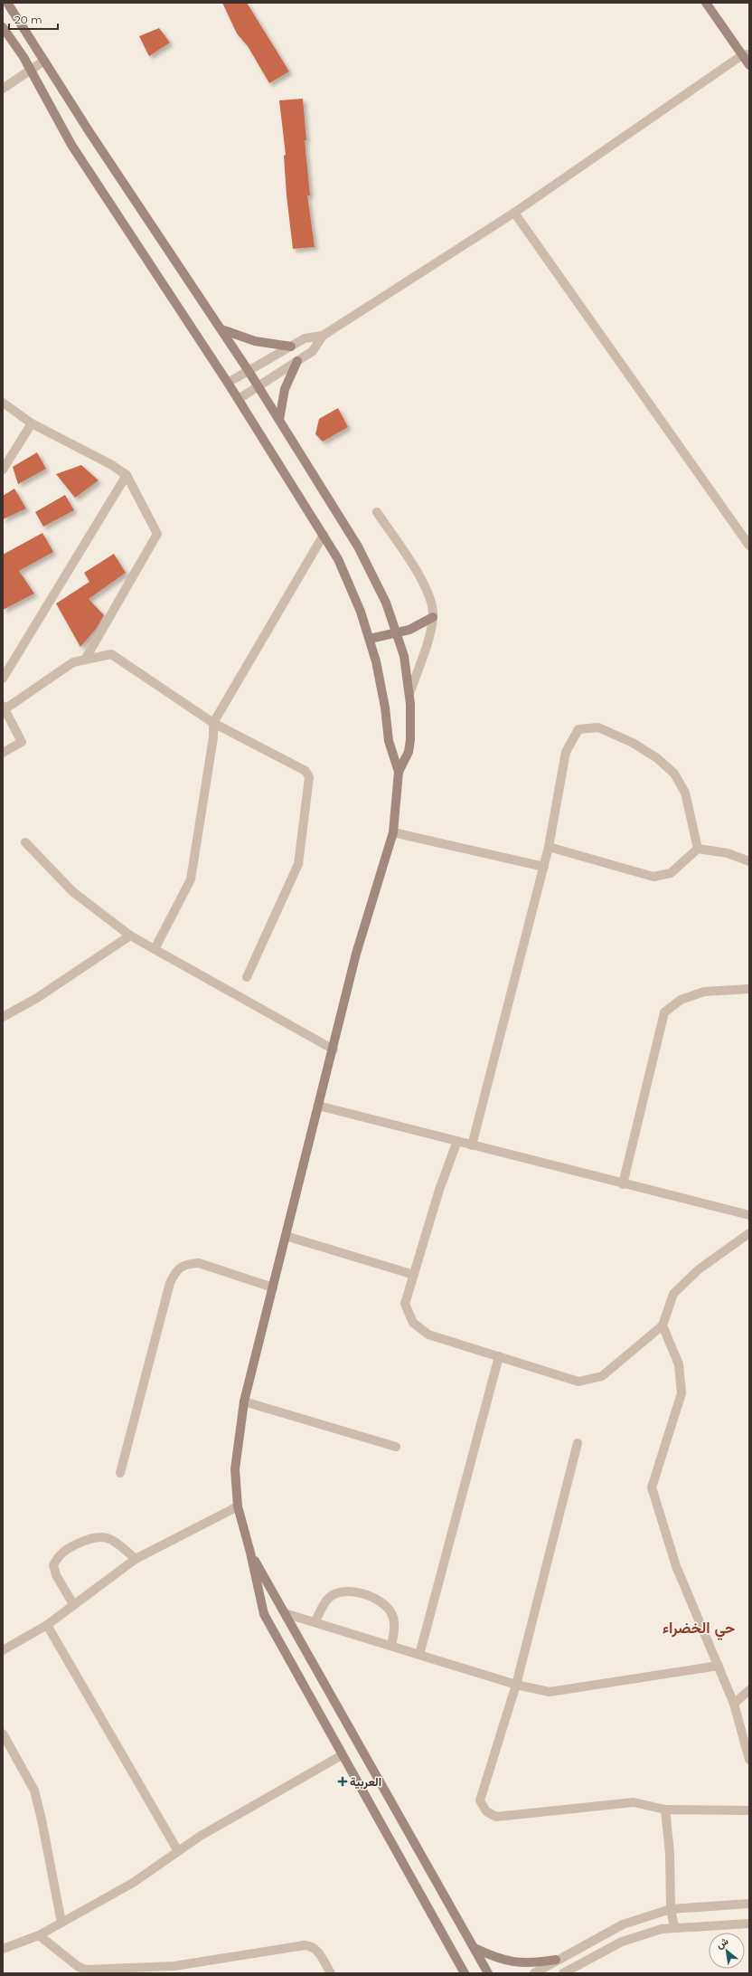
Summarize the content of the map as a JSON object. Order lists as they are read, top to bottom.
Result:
{
  "districts": ["حي الخضراء"],
  "places": {
    "health": ["العربية"]
  },
  "scale_bar": "20 m",
  "north": "top left"
}
